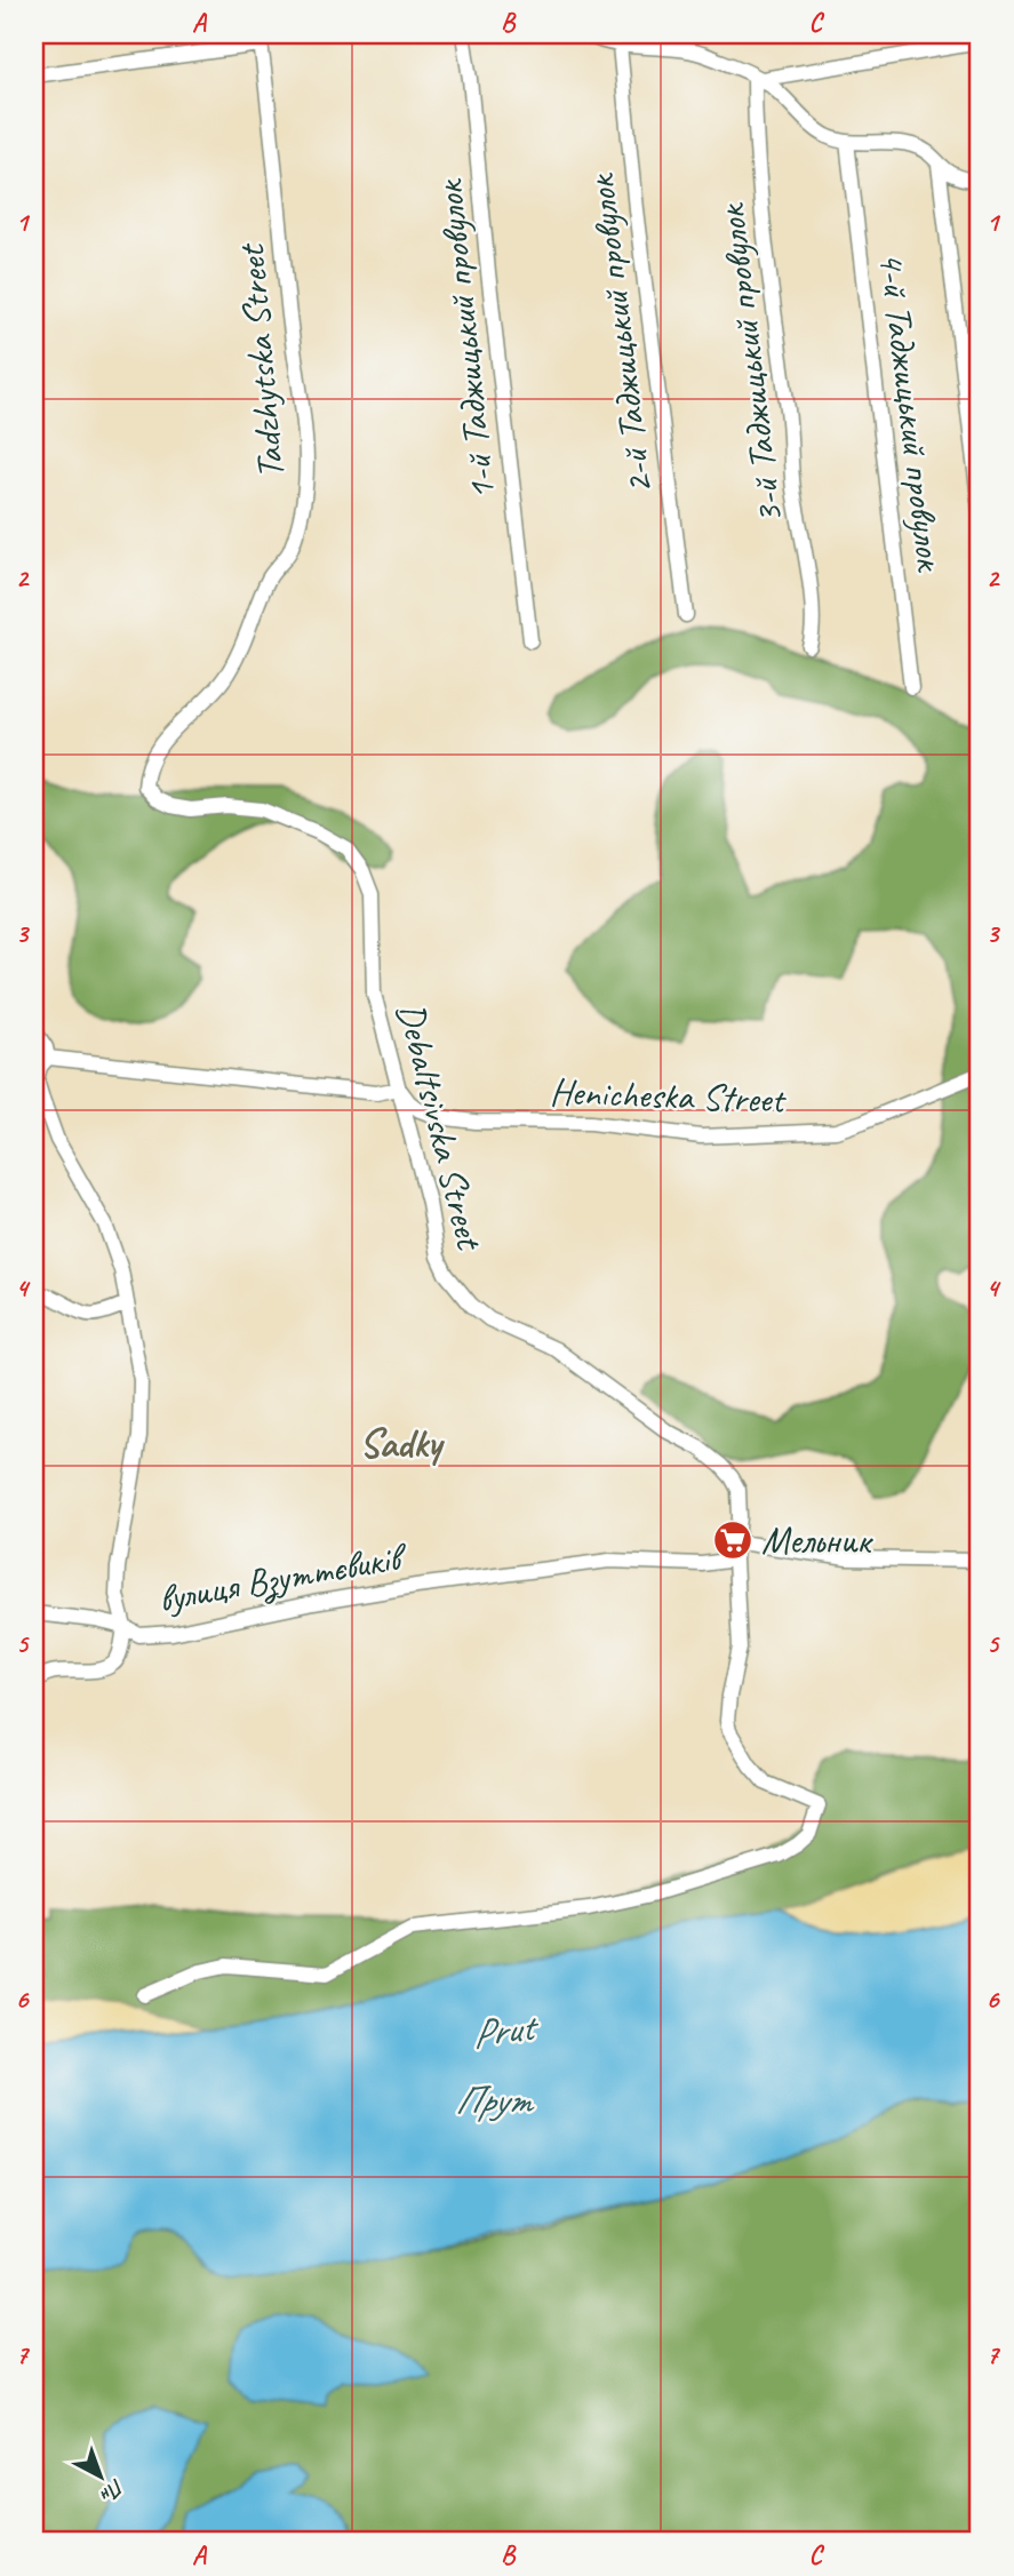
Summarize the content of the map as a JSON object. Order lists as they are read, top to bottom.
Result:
{
  "streets": {
    "street": [
      "2-й Таджицький провулок",
      "1-й Таджицький провулок",
      "Tadzhytska Street",
      "3-й Таджицький провулок",
      "4-й Таджицький провулок",
      "Henicheska Street",
      "Debaltsivska Street",
      "вулиця Взуттєвиків"
    ]
  },
  "crossings": [
    ["Tadzhytska Street", "Debaltsivska Street"],
    ["Henicheska Street", "Debaltsivska Street"]
  ],
  "districts": ["Sadky"],
  "water": ["Prut", "Прут"],
  "places": {
    "supermarket": ["Мельник"]
  },
  "north": "bottom right",
  "grid": {
    "columns": ["A", "B", "C"],
    "rows": [
      "1",
      "2",
      "3",
      "4",
      "5",
      "6",
      "7"
    ]
  }
}
